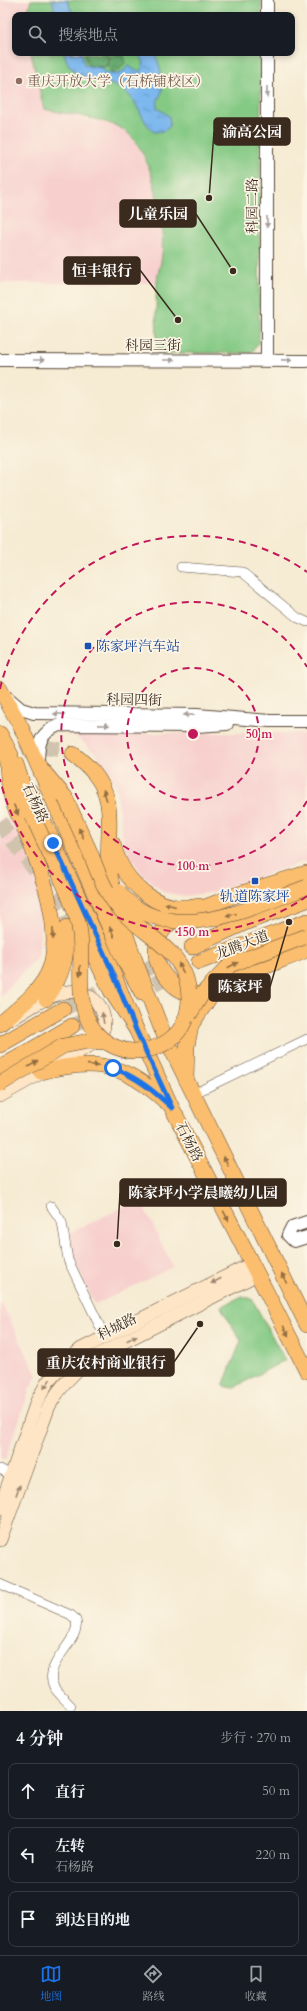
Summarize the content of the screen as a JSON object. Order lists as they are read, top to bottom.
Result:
{
  "streets": {
    "main road": ["石杨路", "龙腾大道", "科城路"],
    "street": ["科园二路", "科园三街", "科园四街"]
  },
  "crossings": [
    ["科园二路", "科园三街"],
    ["科园四街", "石杨路"],
    ["石杨路", "科城路"]
  ],
  "one_way": ["科园二路", "科园三街"],
  "places": {
    "other": [
      "重庆开放大学（石桥铺校区）",
      "渝高公园",
      "儿童乐园",
      "恒丰银行",
      "陈家坪",
      "陈家坪小学晨曦幼儿园",
      "重庆农村商业银行"
    ],
    "transit": ["陈家坪汽车站", "轨道陈家坪"]
  },
  "page": {
    "search": "搜索地点",
    "heading": ["4 分钟", "步行 · 270 m"],
    "list": [
      ["直行", "50 m"],
      ["左转", "石杨路", "220 m"],
      "到达目的地"
    ],
    "nav": ["地图", "路线", "收藏"]
  },
  "rings": ["50 m", "100 m", "150 m"]
}
